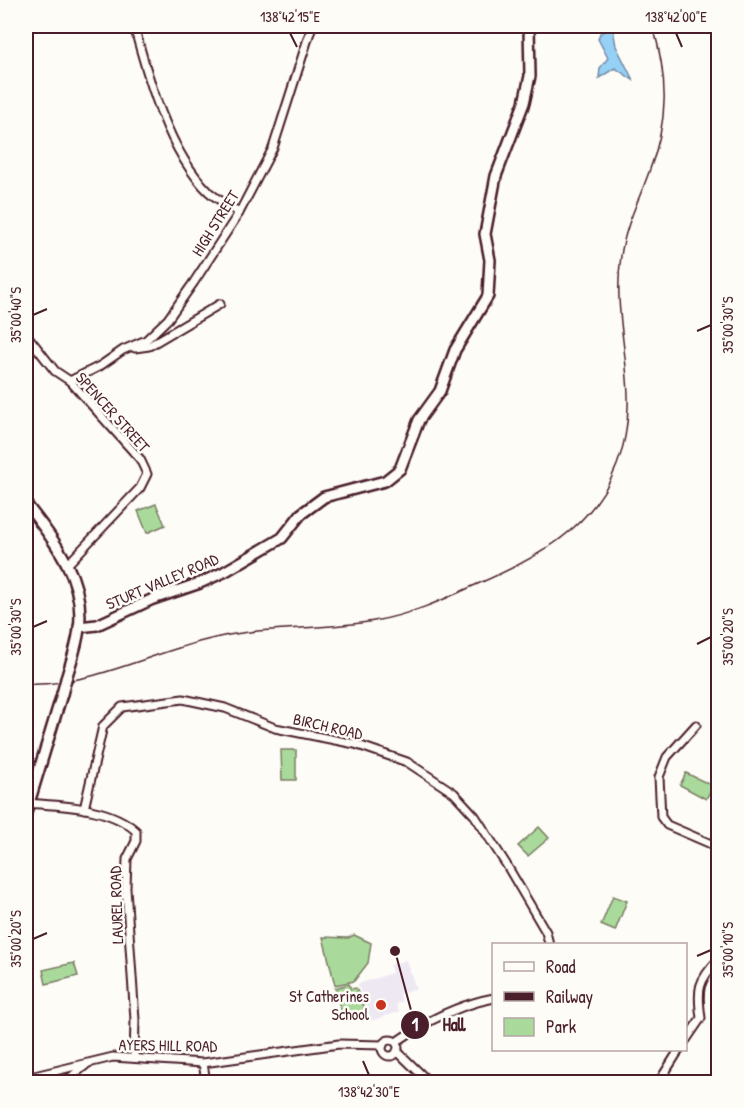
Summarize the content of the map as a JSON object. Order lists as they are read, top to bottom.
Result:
{
  "streets": {
    "street": [
      "HIGH STREET",
      "SPENCER STREET",
      "STURT VALLEY ROAD",
      "BIRCH ROAD",
      "LAUREL ROAD",
      "AYERS HILL ROAD"
    ]
  },
  "crossings": [
    ["HIGH STREET", "SPENCER STREET"],
    ["BIRCH ROAD", "LAUREL ROAD"],
    ["LAUREL ROAD", "AYERS HILL ROAD"]
  ],
  "places": ["Hall", "St Catherines School"],
  "legend": ["Road", "Railway", "Park"],
  "coordinates": [
    "138°42'15\"E",
    "138°42'00\"E",
    "35°00'40\"S",
    "35°00'30\"S",
    "35°00'20\"S",
    "35°00'10\"S",
    "138°42'30\"E"
  ]
}
